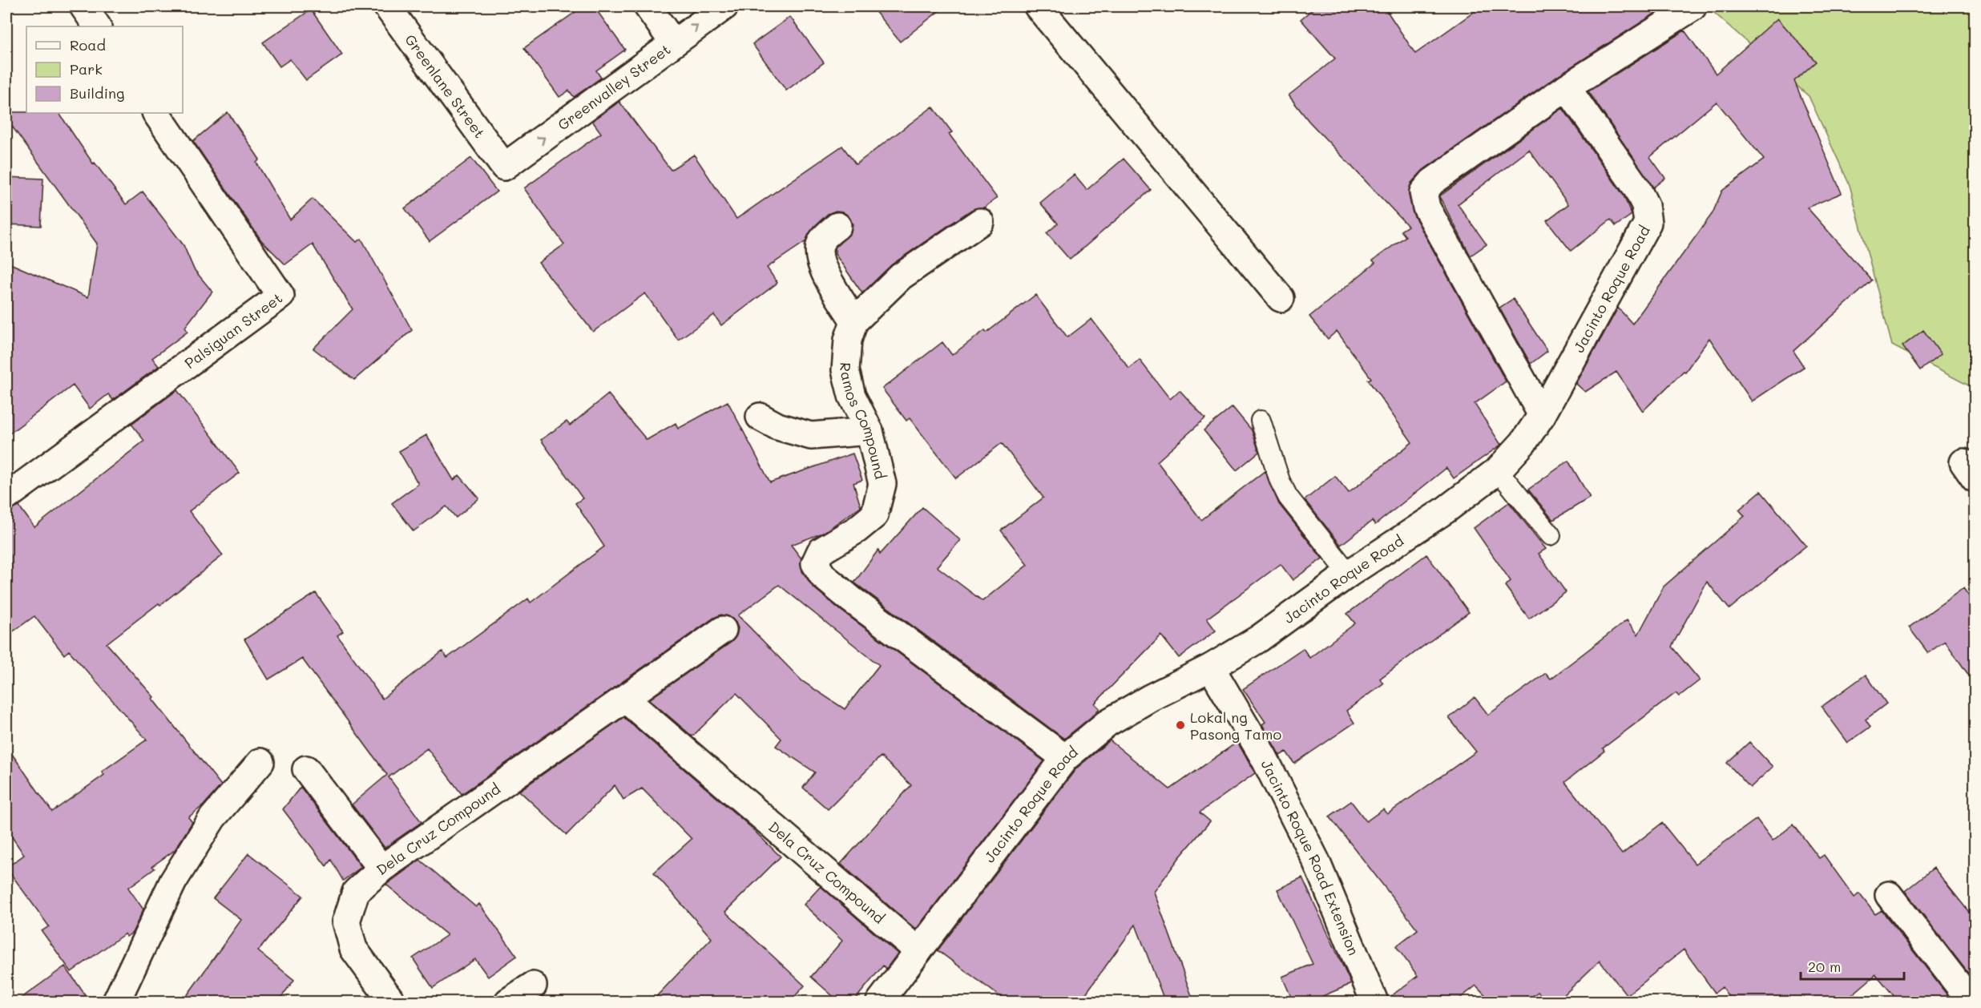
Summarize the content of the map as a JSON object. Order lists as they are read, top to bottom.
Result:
{
  "streets": {
    "street": [
      "Greenvalley Street",
      "Greenlane Street",
      "Jacinto Roque Road",
      "Palsiguan Street",
      "Ramos Compound",
      "Dela Cruz Compound",
      "Jacinto Roque Road Extension"
    ]
  },
  "crossings": [
    ["Greenvalley Street", "Greenlane Street"],
    ["Jacinto Roque Road", "Ramos Compound"],
    ["Jacinto Roque Road", "Dela Cruz Compound"],
    ["Jacinto Roque Road", "Jacinto Roque Road Extension"]
  ],
  "one_way": ["Greenvalley Street"],
  "places": ["Lokal ng Pasong Tamo"],
  "legend": ["Road", "Park", "Building"],
  "scale_bar": "20 m"
}
